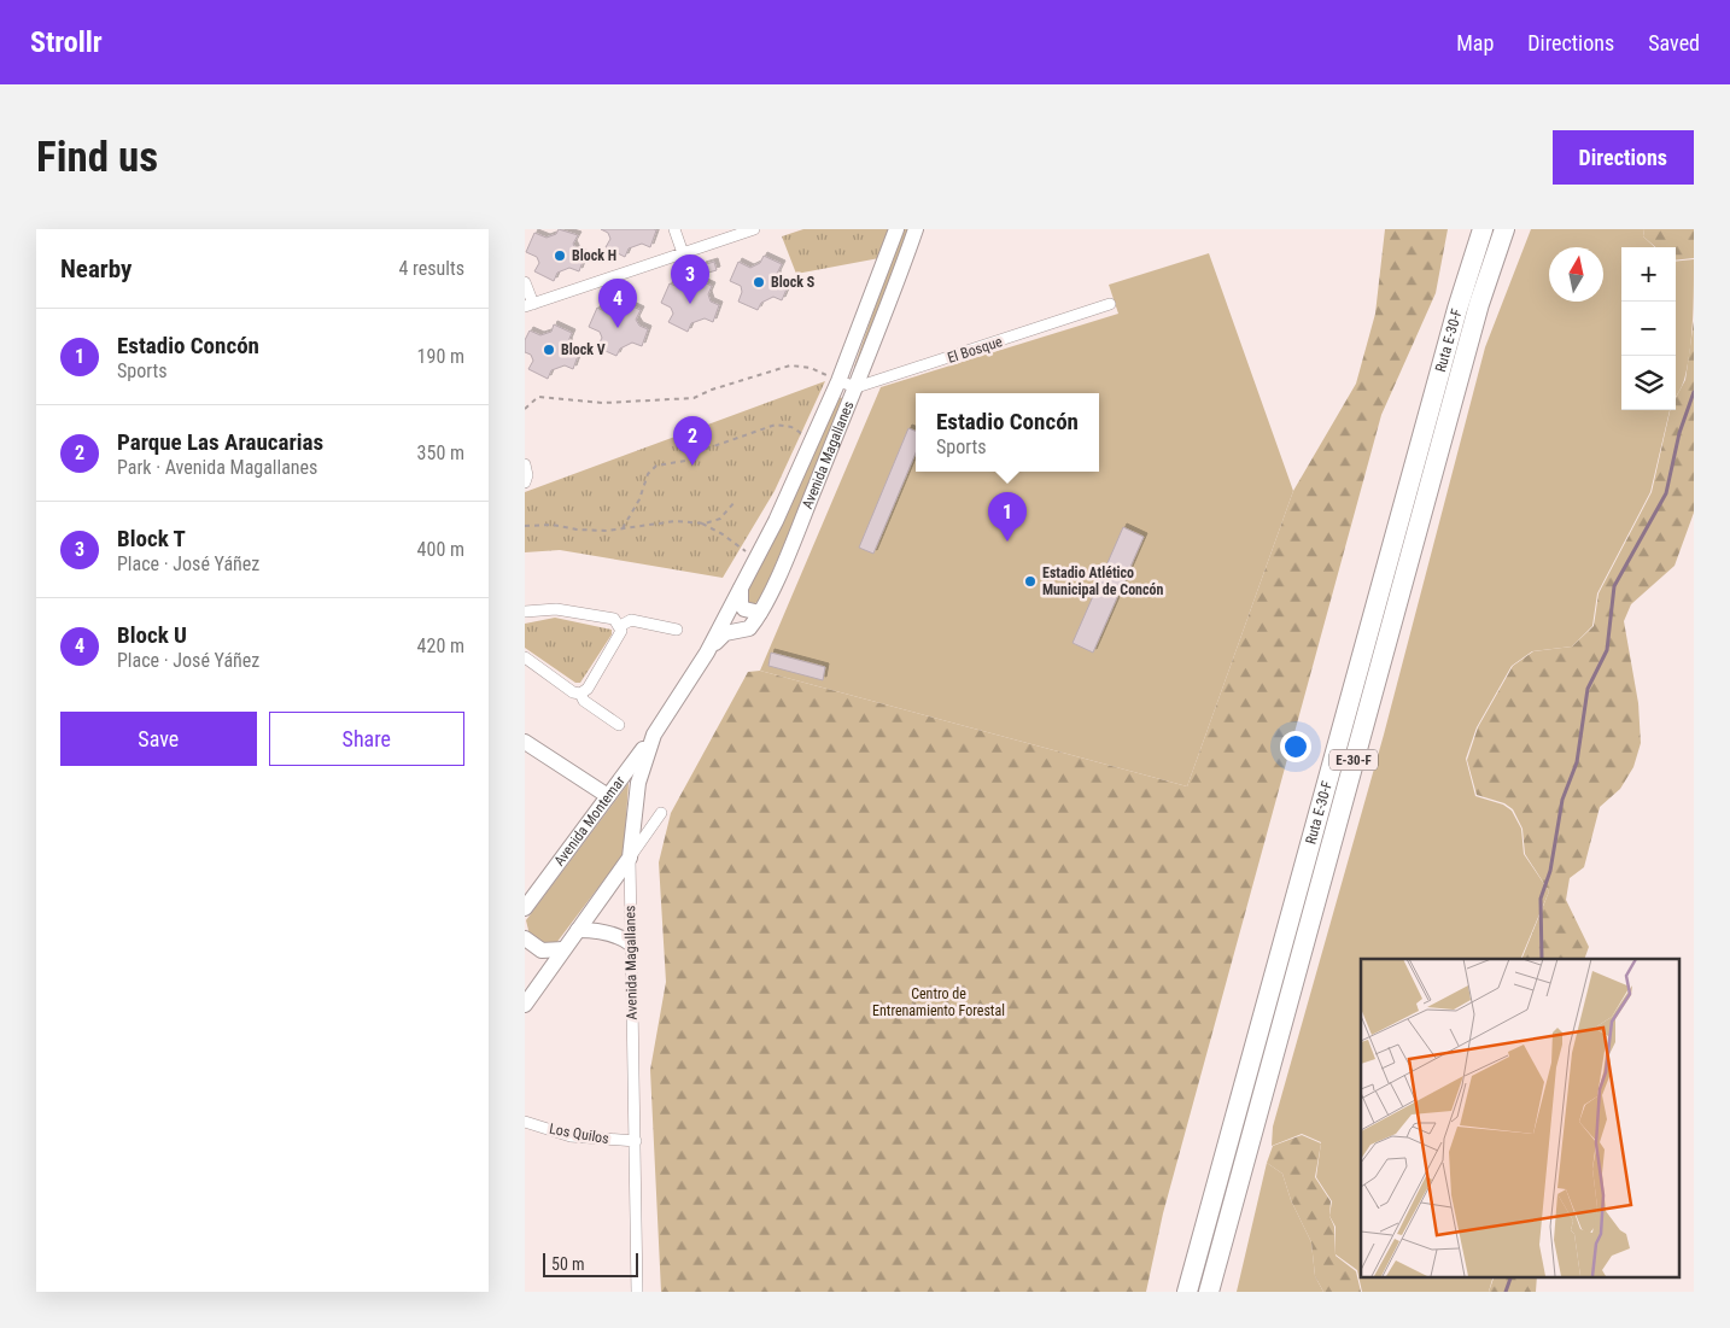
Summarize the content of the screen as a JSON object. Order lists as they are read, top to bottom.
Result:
{
  "streets": {
    "highway": ["Ruta E-30-F", "E-30-F"],
    "main road": ["Avenida Magallanes", "Avenida Montemar"],
    "street": ["El Bosque", "Los Quilos"]
  },
  "crossings": [
    ["El Bosque", "Avenida Magallanes"],
    ["Avenida Magallanes", "Avenida Montemar"],
    ["Avenida Magallanes", "Los Quilos"]
  ],
  "parks": ["Centro de Entrenamiento Forestal"],
  "places": [
    "Block H",
    "Block S",
    "Block V",
    "Estadio Atlético Municipal de Concón"
  ],
  "scale_bar": "50 m",
  "north": "top",
  "page": {
    "header": "Strollr",
    "nav": ["Map", "Directions", "Saved"],
    "buttons": [
      "Directions",
      ["Save", "Share"]
    ],
    "title": "Find us",
    "heading": ["Nearby", "4 results"],
    "map_buttons": ["+", "−"],
    "pins": [
      "3",
      "4",
      "2",
      "1"
    ],
    "list": [
      {
        "mark": "1",
        "name": "Estadio Concón",
        "note": "Sports",
        "value": "190 m"
      },
      {
        "mark": "2",
        "name": "Parque Las Araucarias",
        "note": "Park · Avenida Magallanes",
        "value": "350 m"
      },
      {
        "mark": "3",
        "name": "Block T",
        "note": "Place · José Yáñez",
        "value": "400 m"
      },
      {
        "mark": "4",
        "name": "Block U",
        "note": "Place · José Yáñez",
        "value": "420 m"
      }
    ],
    "popup": ["Estadio Concón", "Sports"],
    "scale": "50 m"
  }
}
